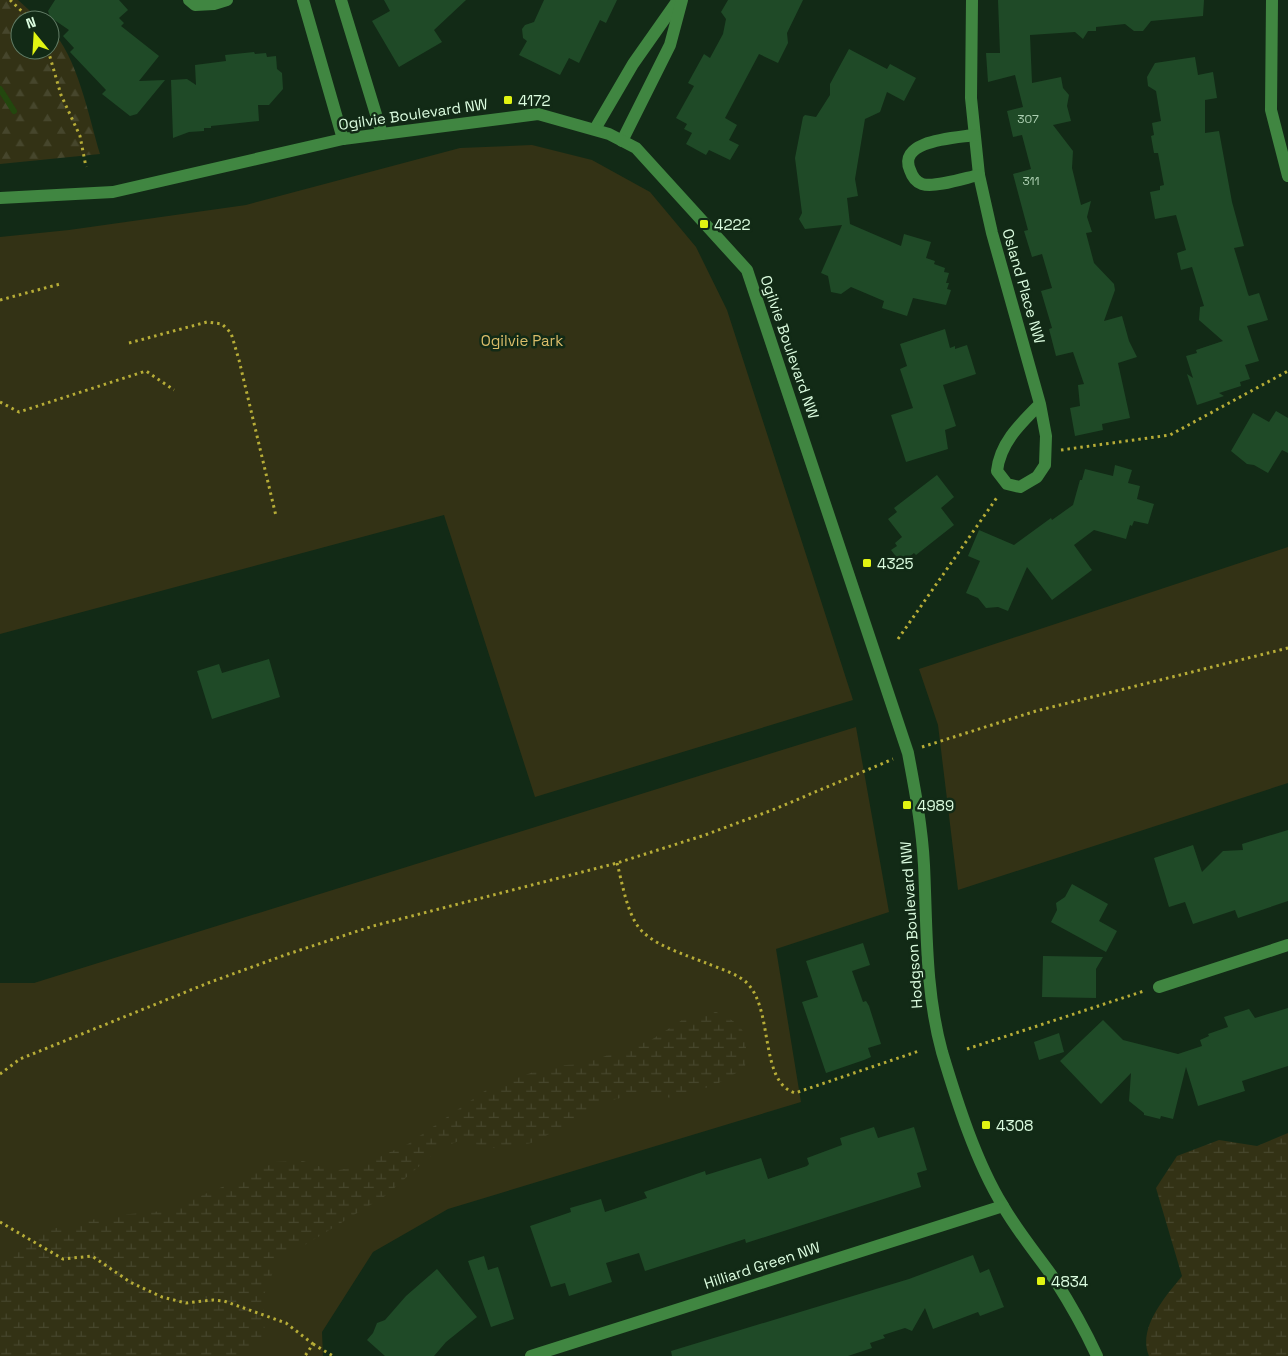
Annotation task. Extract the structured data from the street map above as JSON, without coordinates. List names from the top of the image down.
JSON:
{
  "streets": {
    "street": [
      "Ogilvie Boulevard NW",
      "Osland Place NW",
      "Hodgson Boulevard NW",
      "Hilliard Green NW"
    ]
  },
  "crossings": [
    ["Ogilvie Boulevard NW", "Hodgson Boulevard NW"],
    ["Hodgson Boulevard NW", "Hilliard Green NW"]
  ],
  "parks": ["Ogilvie Park"],
  "places": {
    "transit": [
      "4172",
      "4222",
      "4325",
      "4989",
      "4308",
      "4834"
    ]
  },
  "house_numbers": ["307", "311"],
  "north": "top"
}
